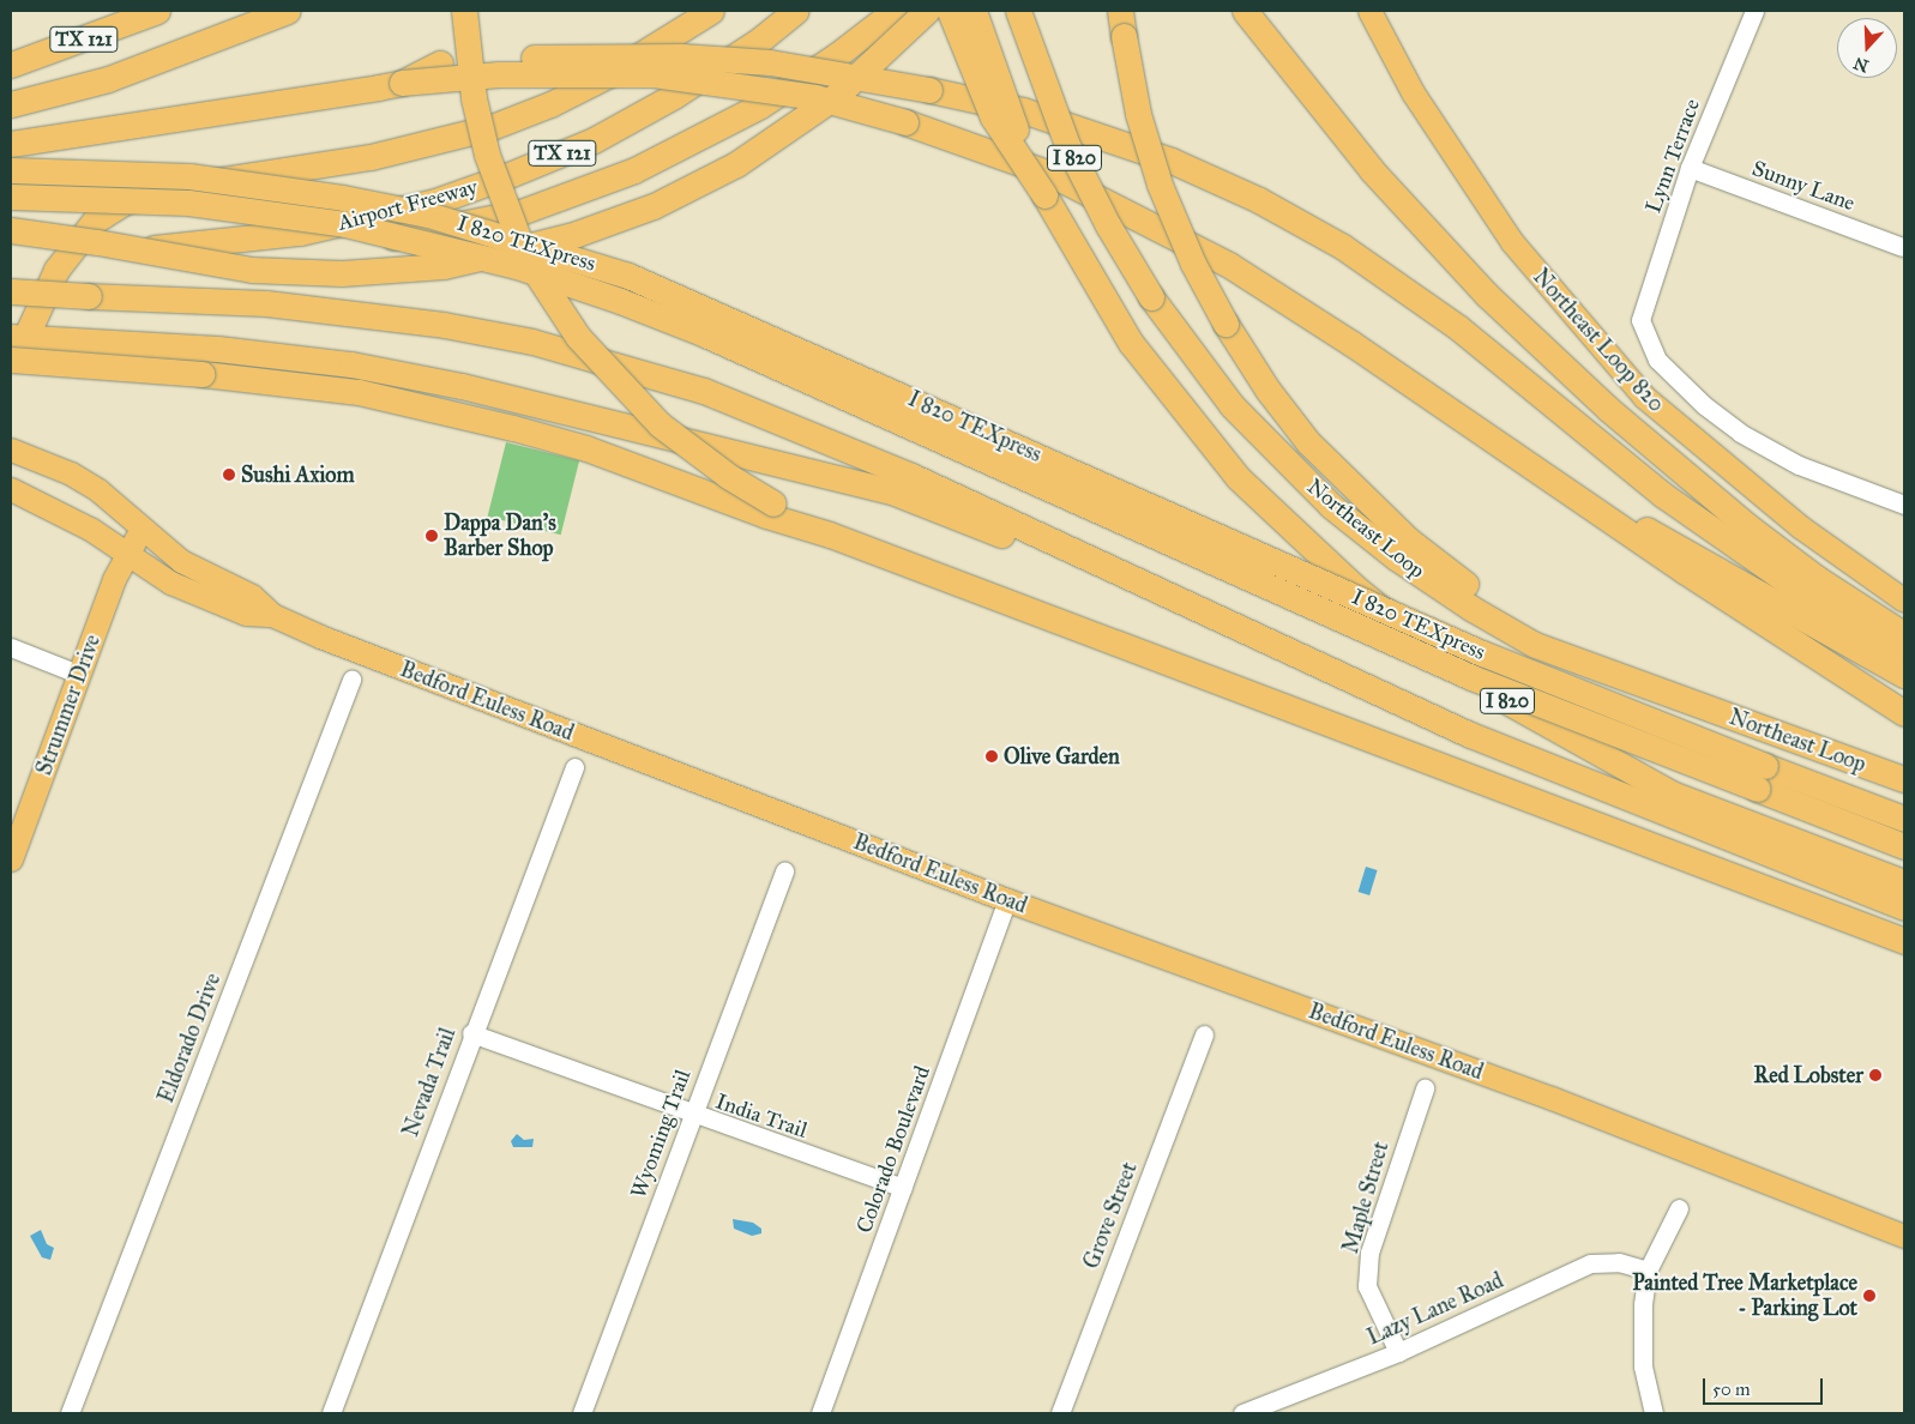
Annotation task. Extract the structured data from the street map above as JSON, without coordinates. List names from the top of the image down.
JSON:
{
  "streets": {
    "highway": [
      "TX 121",
      "I 820",
      "Airport Freeway",
      "I 820 TEXpress",
      "Northeast Loop"
    ],
    "main road": ["Northeast Loop 820", "Bedford Euless Road", "Strummer Drive"],
    "street": [
      "Lynn Terrace",
      "Sunny Lane",
      "Eldorado Drive",
      "Nevada Trail",
      "India Trail",
      "Wyoming Trail",
      "Colorado Boulevard",
      "Maple Street",
      "Grove Street",
      "Lazy Lane Road"
    ]
  },
  "crossings": [
    ["Lynn Terrace", "Sunny Lane"],
    ["Bedford Euless Road", "Strummer Drive"],
    ["Bedford Euless Road", "Colorado Boulevard"],
    ["Nevada Trail", "India Trail"],
    ["India Trail", "Wyoming Trail"],
    ["India Trail", "Colorado Boulevard"],
    ["Maple Street", "Lazy Lane Road"]
  ],
  "places": [
    "Sushi Axiom",
    "Dappa Dan’s Barber Shop",
    "Olive Garden",
    "Red Lobster",
    "Painted Tree Marketplace - Parking Lot"
  ],
  "scale_bar": "50 m",
  "north": "bottom"
}
